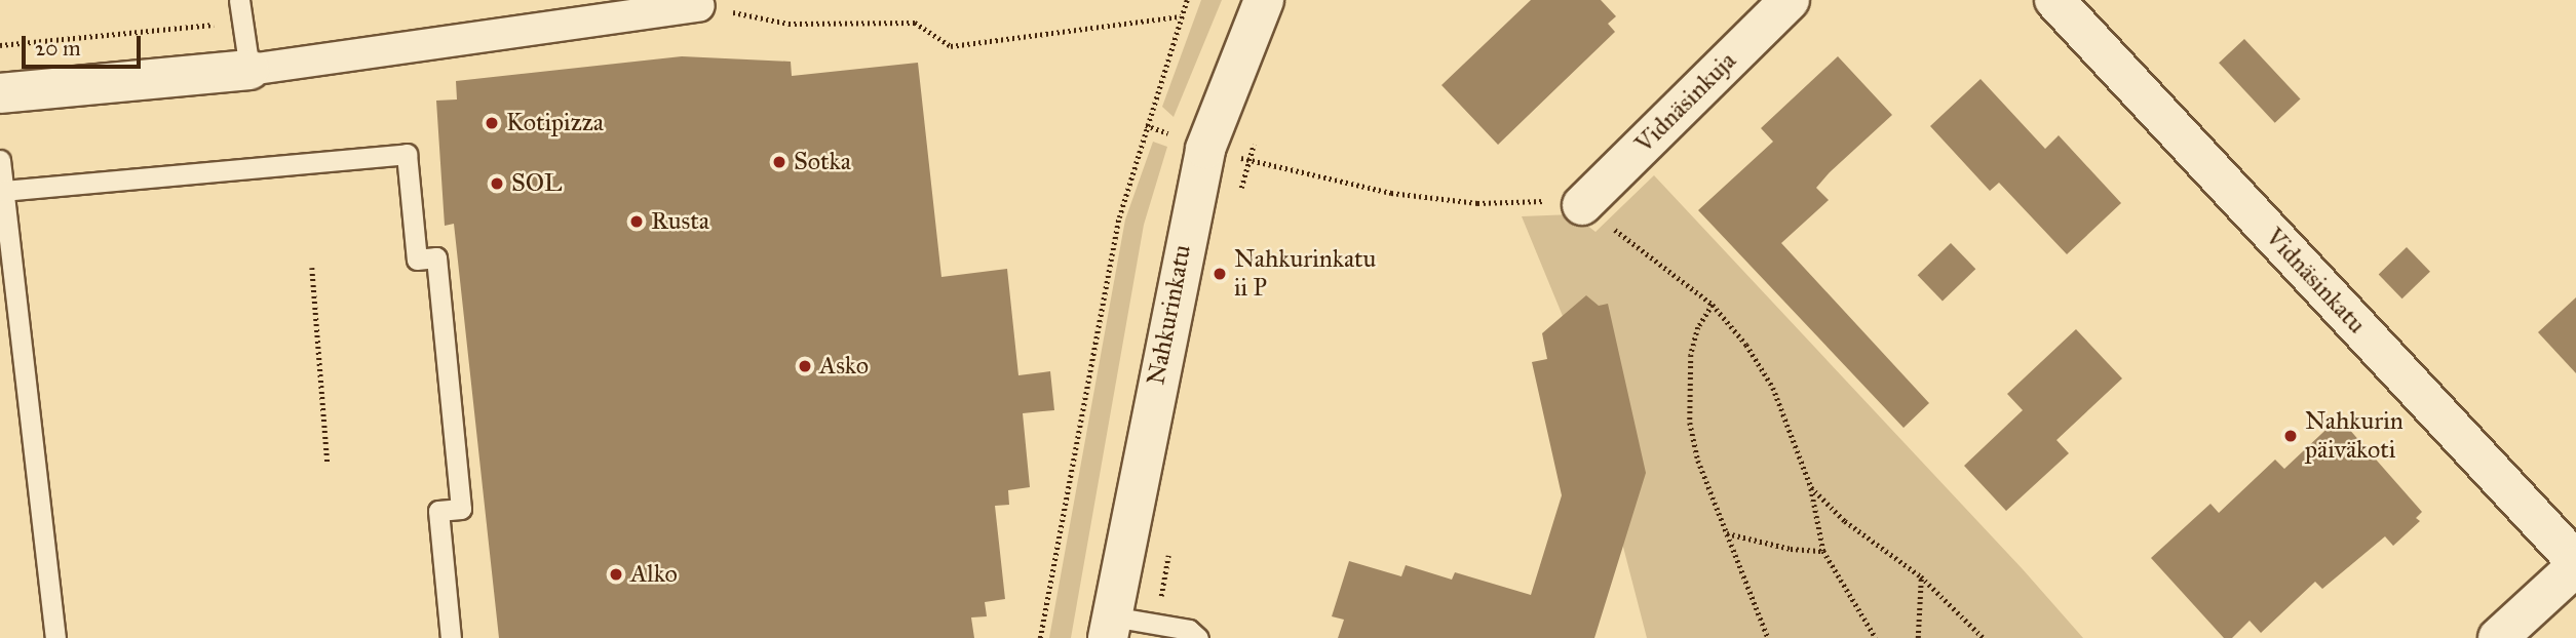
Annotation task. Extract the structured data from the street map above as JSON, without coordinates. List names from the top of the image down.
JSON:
{
  "streets": {
    "street": ["Vidnäsinkuja", "Vidnäsinkatu", "Nahkurinkatu"]
  },
  "places": [
    "Kotipizza",
    "Sotka",
    "SOL",
    "Rusta",
    "Nahkurinkatu ii P",
    "Asko",
    "Nahkurin päiväkoti",
    "Alko"
  ],
  "scale_bar": "20 m"
}
